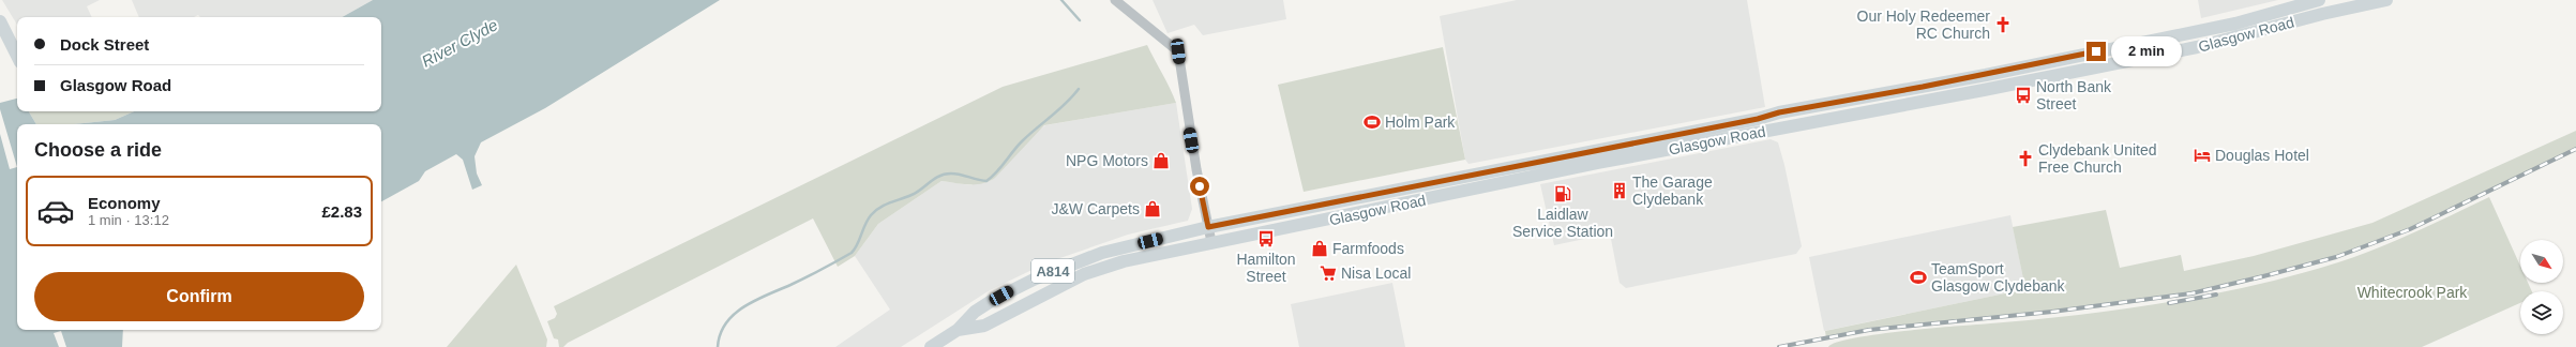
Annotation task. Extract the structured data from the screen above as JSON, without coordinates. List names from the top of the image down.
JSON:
{
  "streets": {
    "main road": ["Glasgow Road", "A814"]
  },
  "crossings": [
    ["Glasgow Road", "A814"]
  ],
  "water": ["River Clyde"],
  "parks": ["Whitecrook Park"],
  "places": {
    "church": ["Our Holy Redeemer RC Church", "Clydebank United Free Church"],
    "bus stop": ["North Bank Street", "Hamilton Street"],
    "sports": ["Holm Park", "TeamSport Glasgow Clydebank"],
    "hotel": ["Douglas Hotel"],
    "shop": ["NPG Motors", "J&W Carpets", "Farmfoods"],
    "building": ["The Garage Clydebank"],
    "fuel station": ["Laidlaw Service Station"],
    "supermarket": ["Nisa Local"]
  },
  "north": "bottom right",
  "page": {
    "banner": ["Dock Street", "Glasgow Road"],
    "bubble": "2 min",
    "heading": "Choose a ride",
    "list": [
      {
        "name": "Economy",
        "note": "1 min · 13:12",
        "value": "£2.83"
      }
    ],
    "buttons": "Confirm"
  }
}
